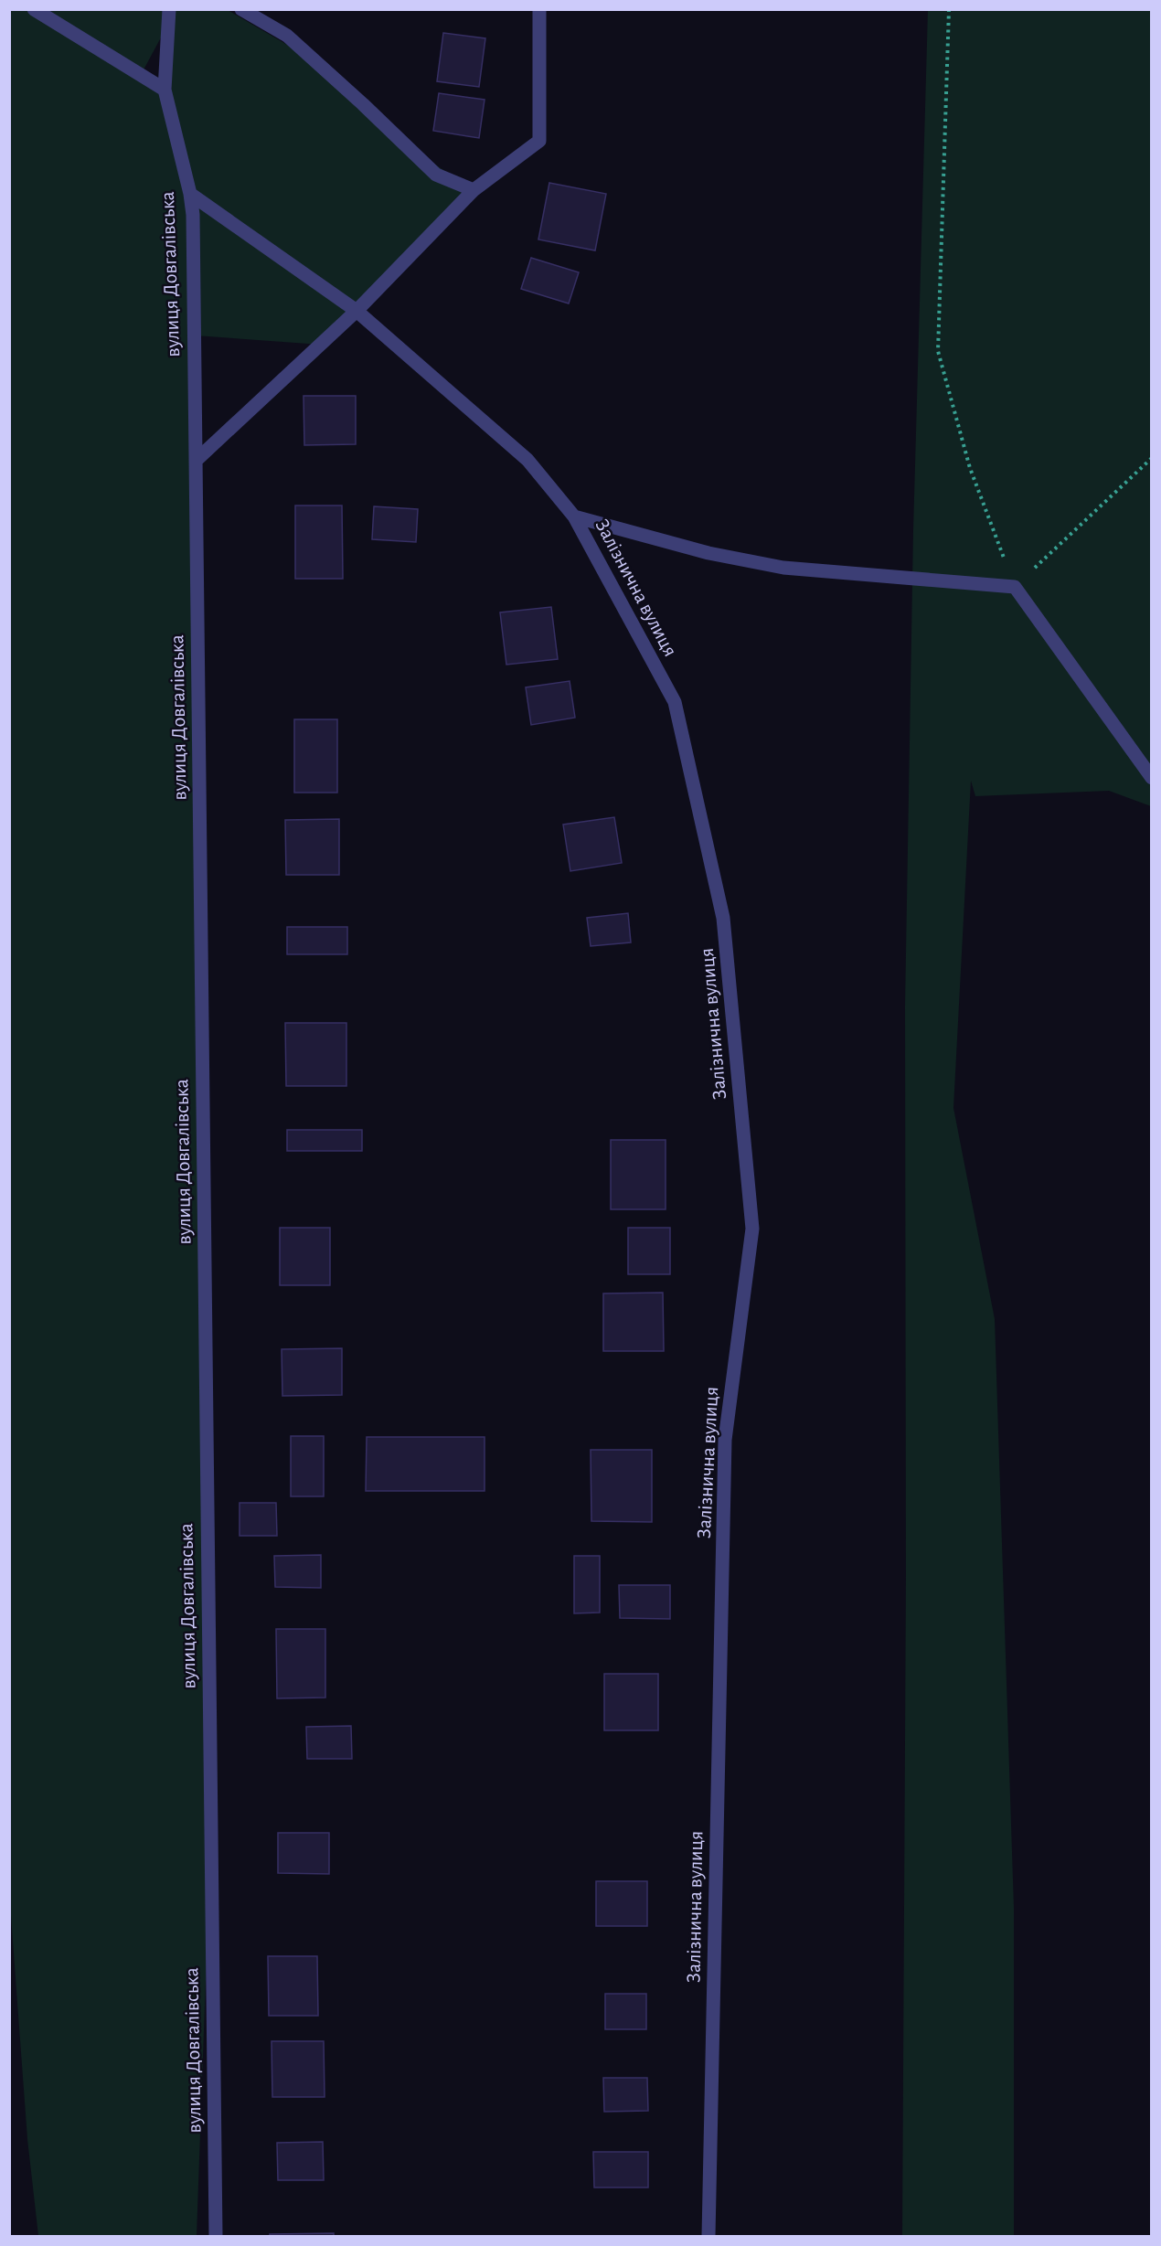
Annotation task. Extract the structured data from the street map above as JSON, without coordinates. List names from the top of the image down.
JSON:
{
  "streets": {
    "street": ["вулиця Довгалівська", "Залізнична вулиця"]
  },
  "crossings": [
    ["вулиця Довгалівська", "Залізнична вулиця"]
  ]
}
